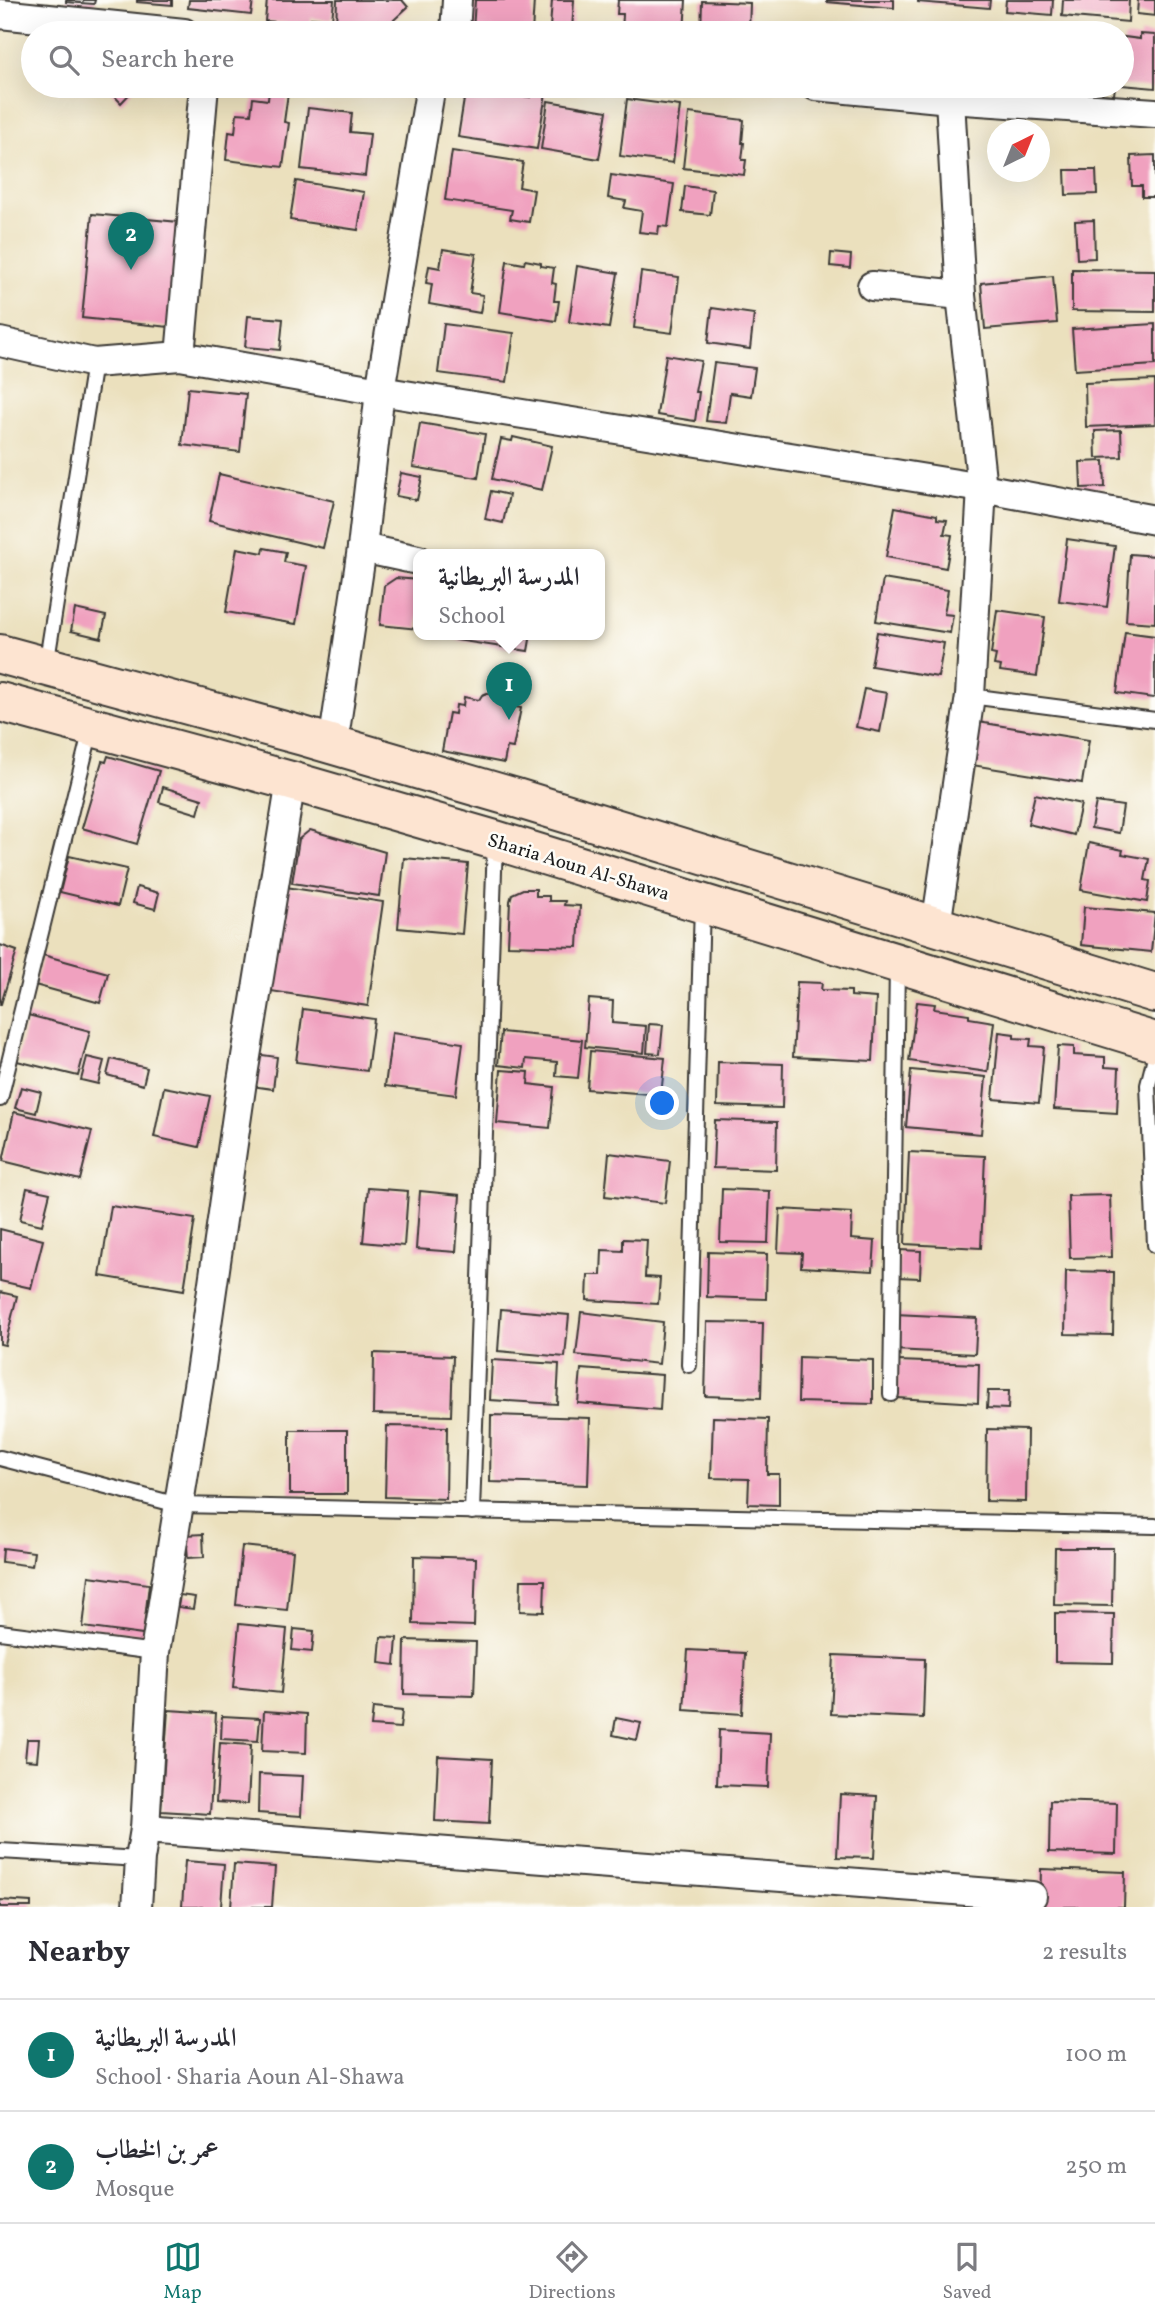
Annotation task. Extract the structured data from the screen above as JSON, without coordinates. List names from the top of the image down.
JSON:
{
  "streets": {
    "main road": ["Sharia Aoun Al-Shawa"]
  },
  "north": "top right",
  "page": {
    "search": "Search here",
    "pins": ["2", "1"],
    "popup": ["المدرسة البريطانية", "School"],
    "heading": ["Nearby", "2 results"],
    "list": [
      {
        "mark": "1",
        "name": "المدرسة البريطانية",
        "note": "School · Sharia Aoun Al-Shawa",
        "value": "100 m"
      },
      {
        "mark": "2",
        "name": "عمر بن الخطاب",
        "note": "Mosque",
        "value": "250 m"
      }
    ],
    "nav": ["Map", "Directions", "Saved"]
  }
}
